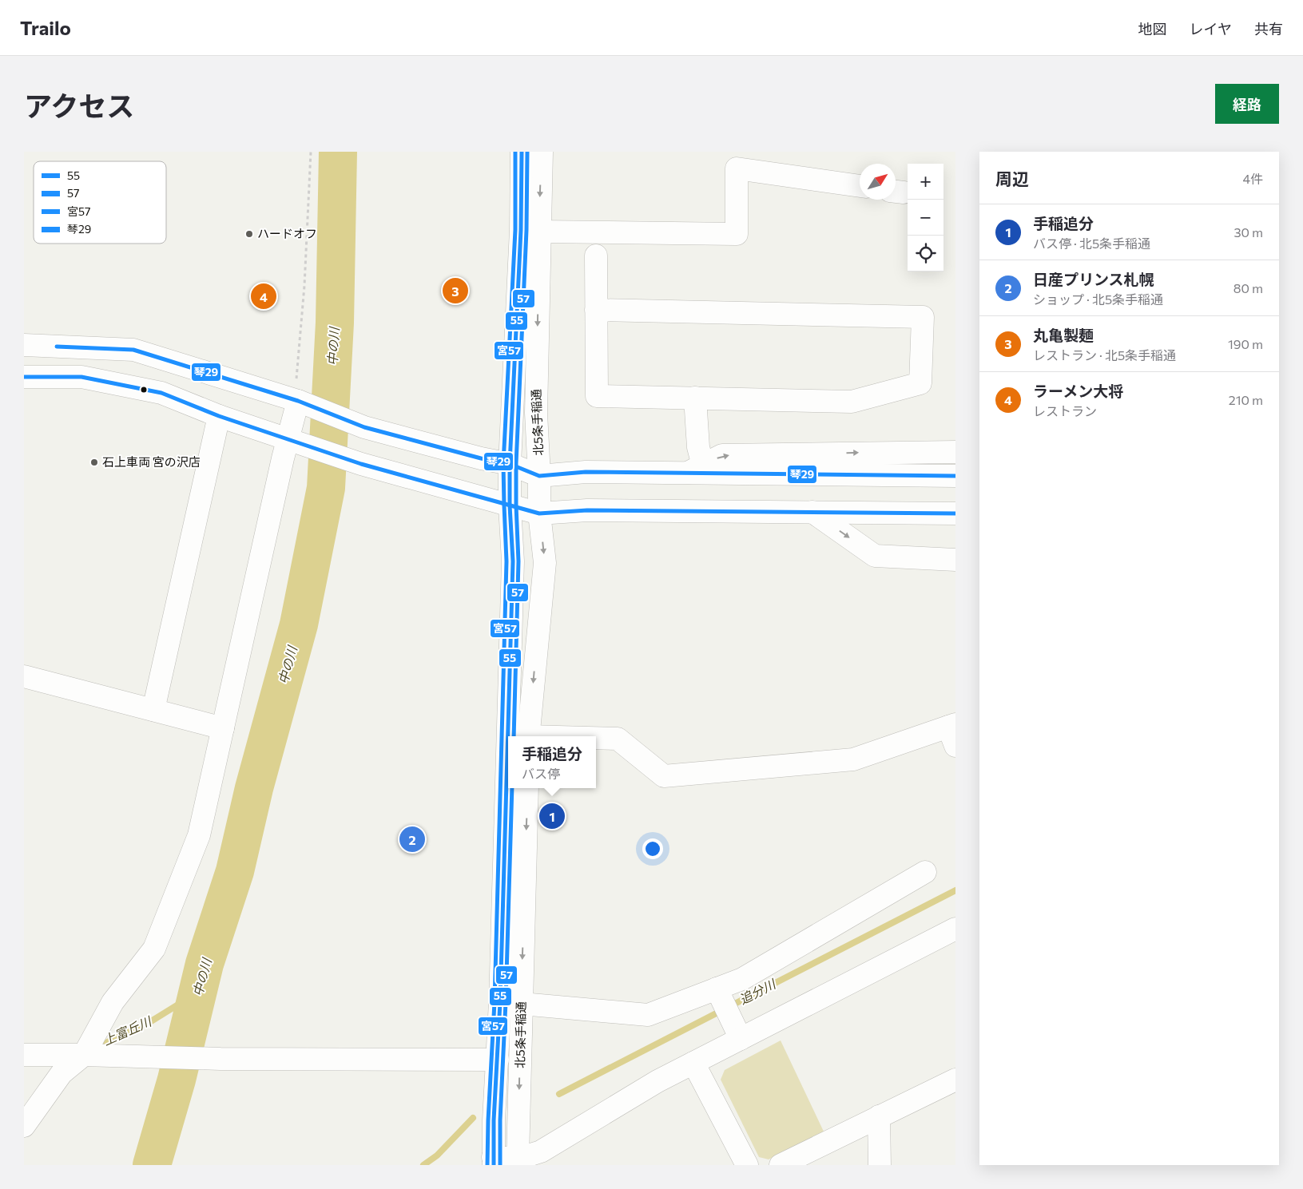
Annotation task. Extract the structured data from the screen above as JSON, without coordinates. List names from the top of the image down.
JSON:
{
  "streets": {
    "main road": ["北5条手稲通"]
  },
  "water": ["中の川", "追分川", "上富丘川"],
  "places": ["ハードオフ", "石上車両 宮の沢店"],
  "lines": [
    "transit line 55",
    "transit line 57",
    "transit line 宮57",
    "transit line 琴29"
  ],
  "legend": [
    "55",
    "57",
    "宮57",
    "琴29"
  ],
  "north": "top right",
  "page": {
    "header": "Trailo",
    "nav": ["地図", "レイヤ", "共有"],
    "title": "アクセス",
    "buttons": "経路",
    "heading": ["周辺", "4件"],
    "map_buttons": ["+", "−"],
    "list": [
      {
        "mark": "1",
        "name": "手稲追分",
        "note": "バス停 · 北5条手稲通",
        "value": "30 m"
      },
      {
        "mark": "2",
        "name": "日産プリンス札幌",
        "note": "ショップ · 北5条手稲通",
        "value": "80 m"
      },
      {
        "mark": "3",
        "name": "丸亀製麺",
        "note": "レストラン · 北5条手稲通",
        "value": "190 m"
      },
      {
        "mark": "4",
        "name": "ラーメン大将",
        "note": "レストラン",
        "value": "210 m"
      }
    ],
    "pins": [
      "3",
      "4",
      "1",
      "2"
    ],
    "popup": ["手稲追分", "バス停"]
  }
}
